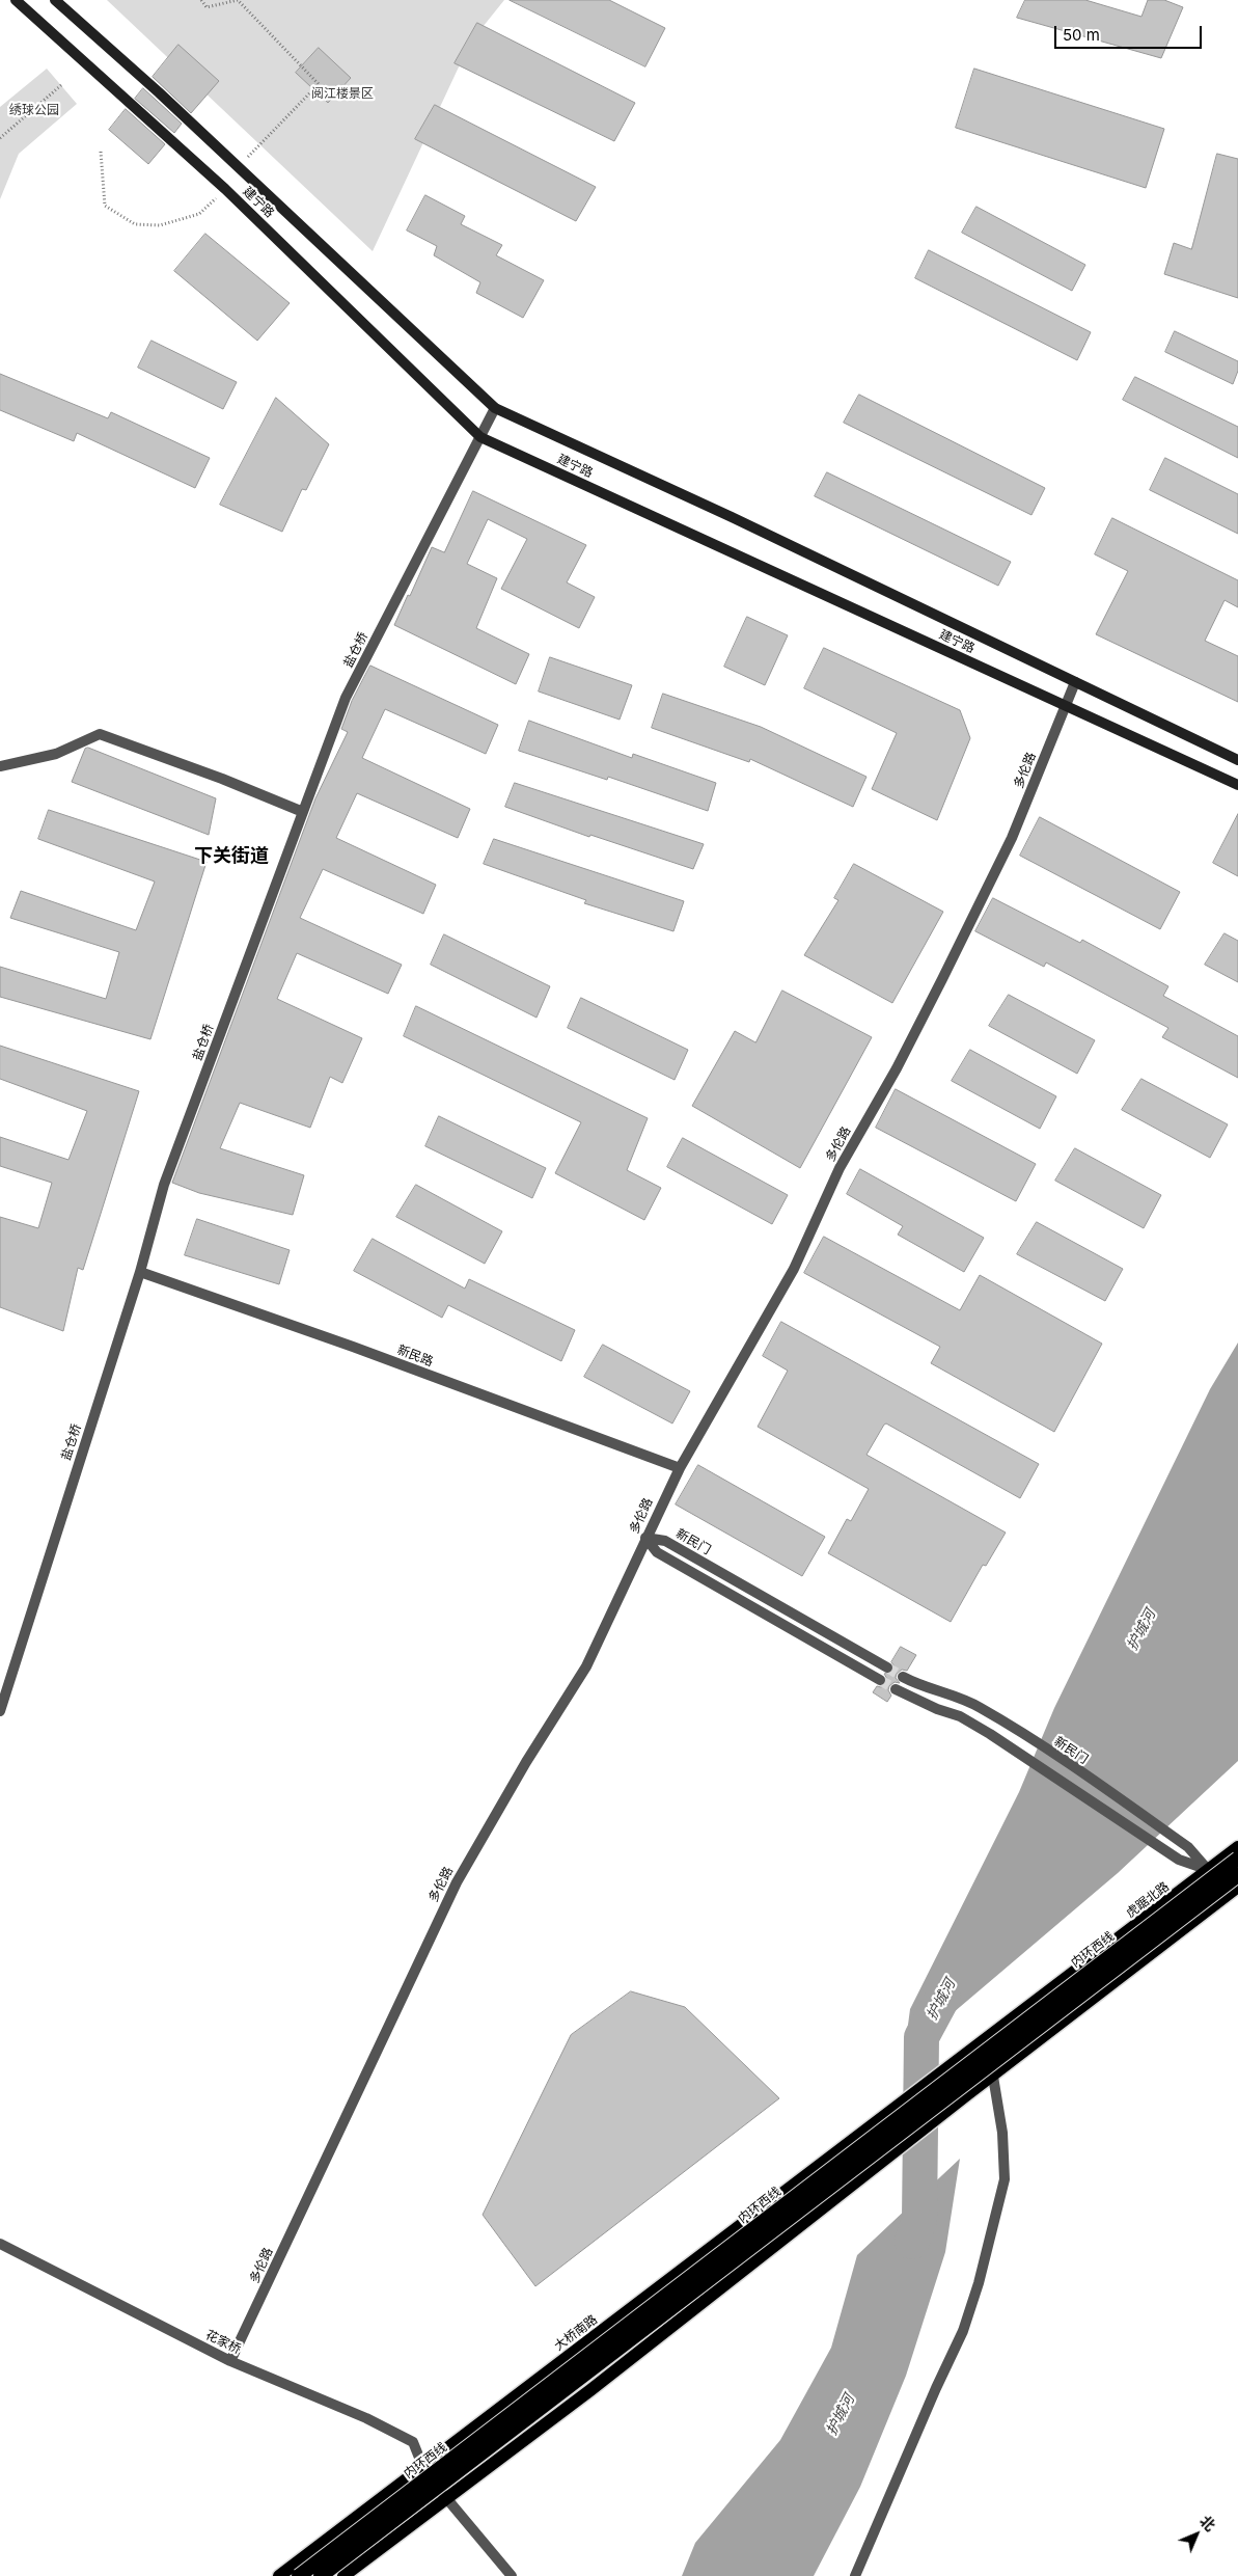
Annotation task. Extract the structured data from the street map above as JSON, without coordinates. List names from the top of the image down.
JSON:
{
  "streets": {
    "highway": ["内环西线"],
    "main road": ["建宁路", "虎踞北路", "大桥南路"],
    "street": [
      "盐仓桥",
      "多伦路",
      "新民路",
      "新民门",
      "花家桥"
    ]
  },
  "crossings": [
    ["建宁路", "盐仓桥"],
    ["建宁路", "多伦路"],
    ["盐仓桥", "新民路"],
    ["多伦路", "新民路"],
    ["多伦路", "新民门"],
    ["多伦路", "花家桥"],
    ["新民门", "虎踞北路"],
    ["虎踞北路", "大桥南路"],
    ["大桥南路", "花家桥"]
  ],
  "districts": ["下关街道"],
  "water": ["护城河"],
  "parks": ["阅江楼景区", "绣球公园"],
  "scale_bar": "50 m",
  "north": "top right"
}
